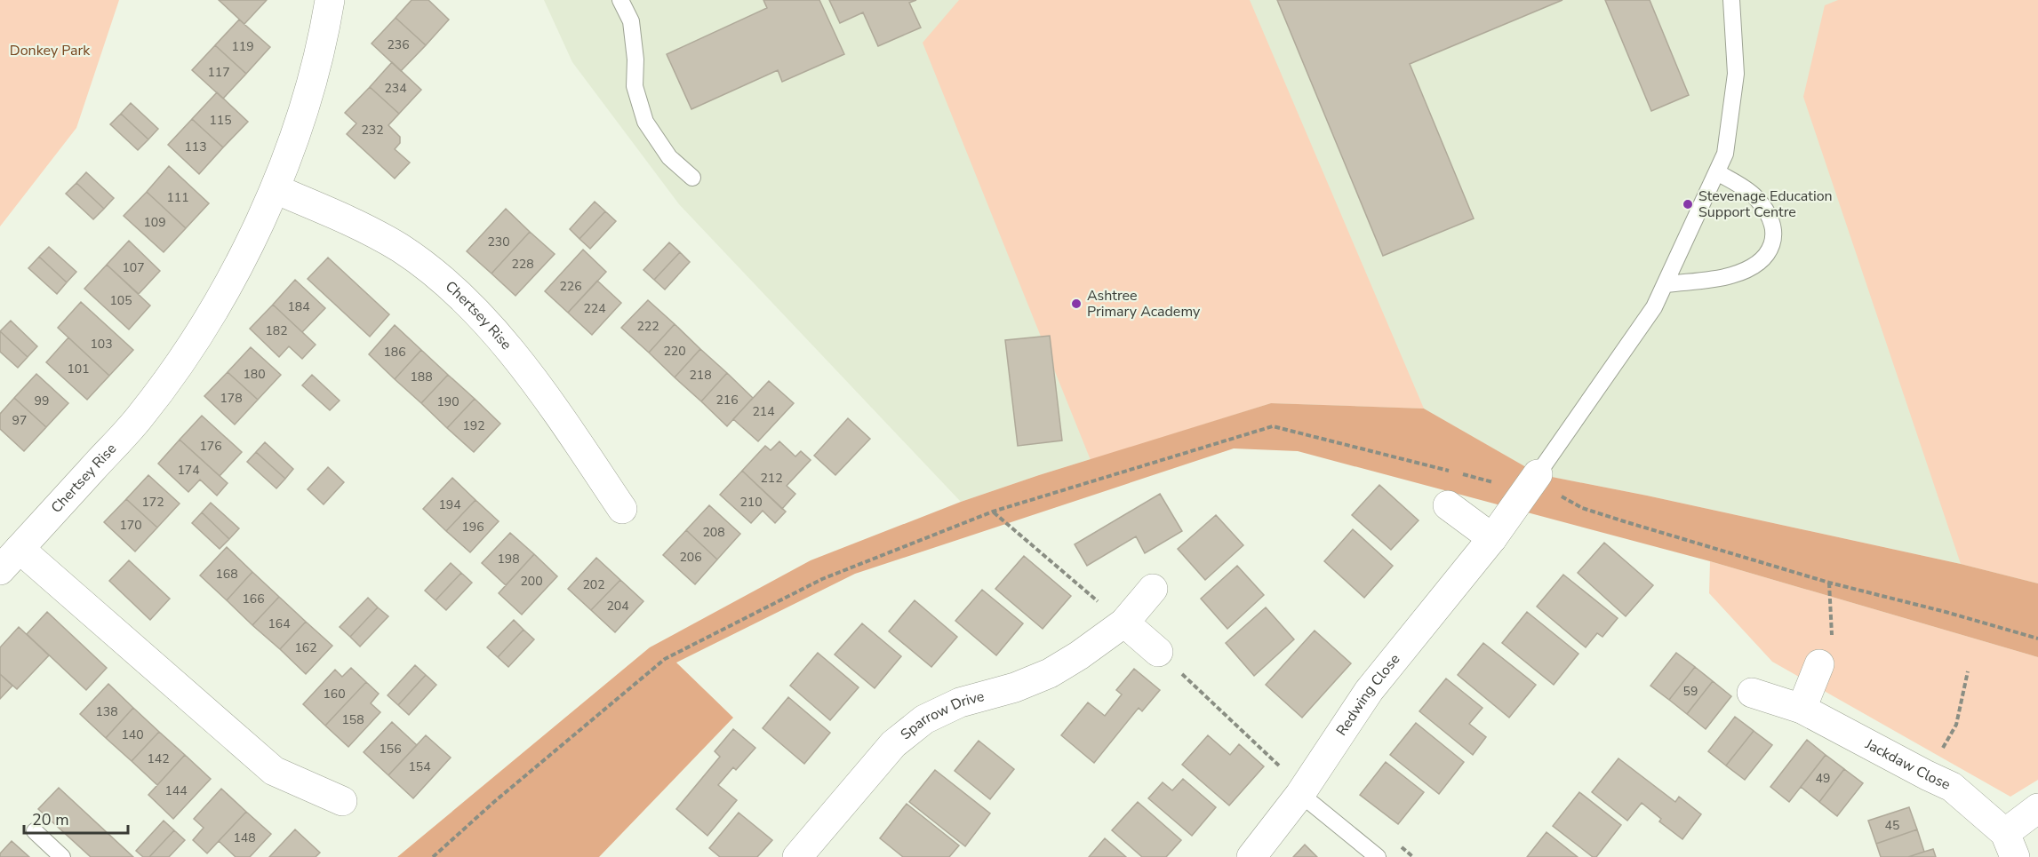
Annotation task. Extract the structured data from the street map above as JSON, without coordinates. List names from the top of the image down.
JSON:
{
  "streets": {
    "street": [
      "Chertsey Rise",
      "Redwing Close",
      "Sparrow Drive",
      "Jackdaw Close"
    ]
  },
  "parks": ["Donkey Park"],
  "places": ["Stevenage Education Support Centre", "Ashtree Primary Academy"],
  "house_numbers": [
    "236",
    "119",
    "117",
    "234",
    "115",
    "232",
    "113",
    "111",
    "109",
    "230",
    "228",
    "107",
    "226",
    "105",
    "184",
    "224",
    "222",
    "182",
    "103",
    "220",
    "186",
    "101",
    "180",
    "218",
    "188",
    "178",
    "216",
    "99",
    "190",
    "214",
    "97",
    "192",
    "176",
    "174",
    "212",
    "172",
    "210",
    "194",
    "170",
    "196",
    "208",
    "206",
    "198",
    "168",
    "200",
    "202",
    "166",
    "204",
    "164",
    "162",
    "59",
    "160",
    "138",
    "158",
    "140",
    "156",
    "142",
    "154",
    "49",
    "144",
    "45",
    "148"
  ],
  "scale_bar": "20 m"
}
